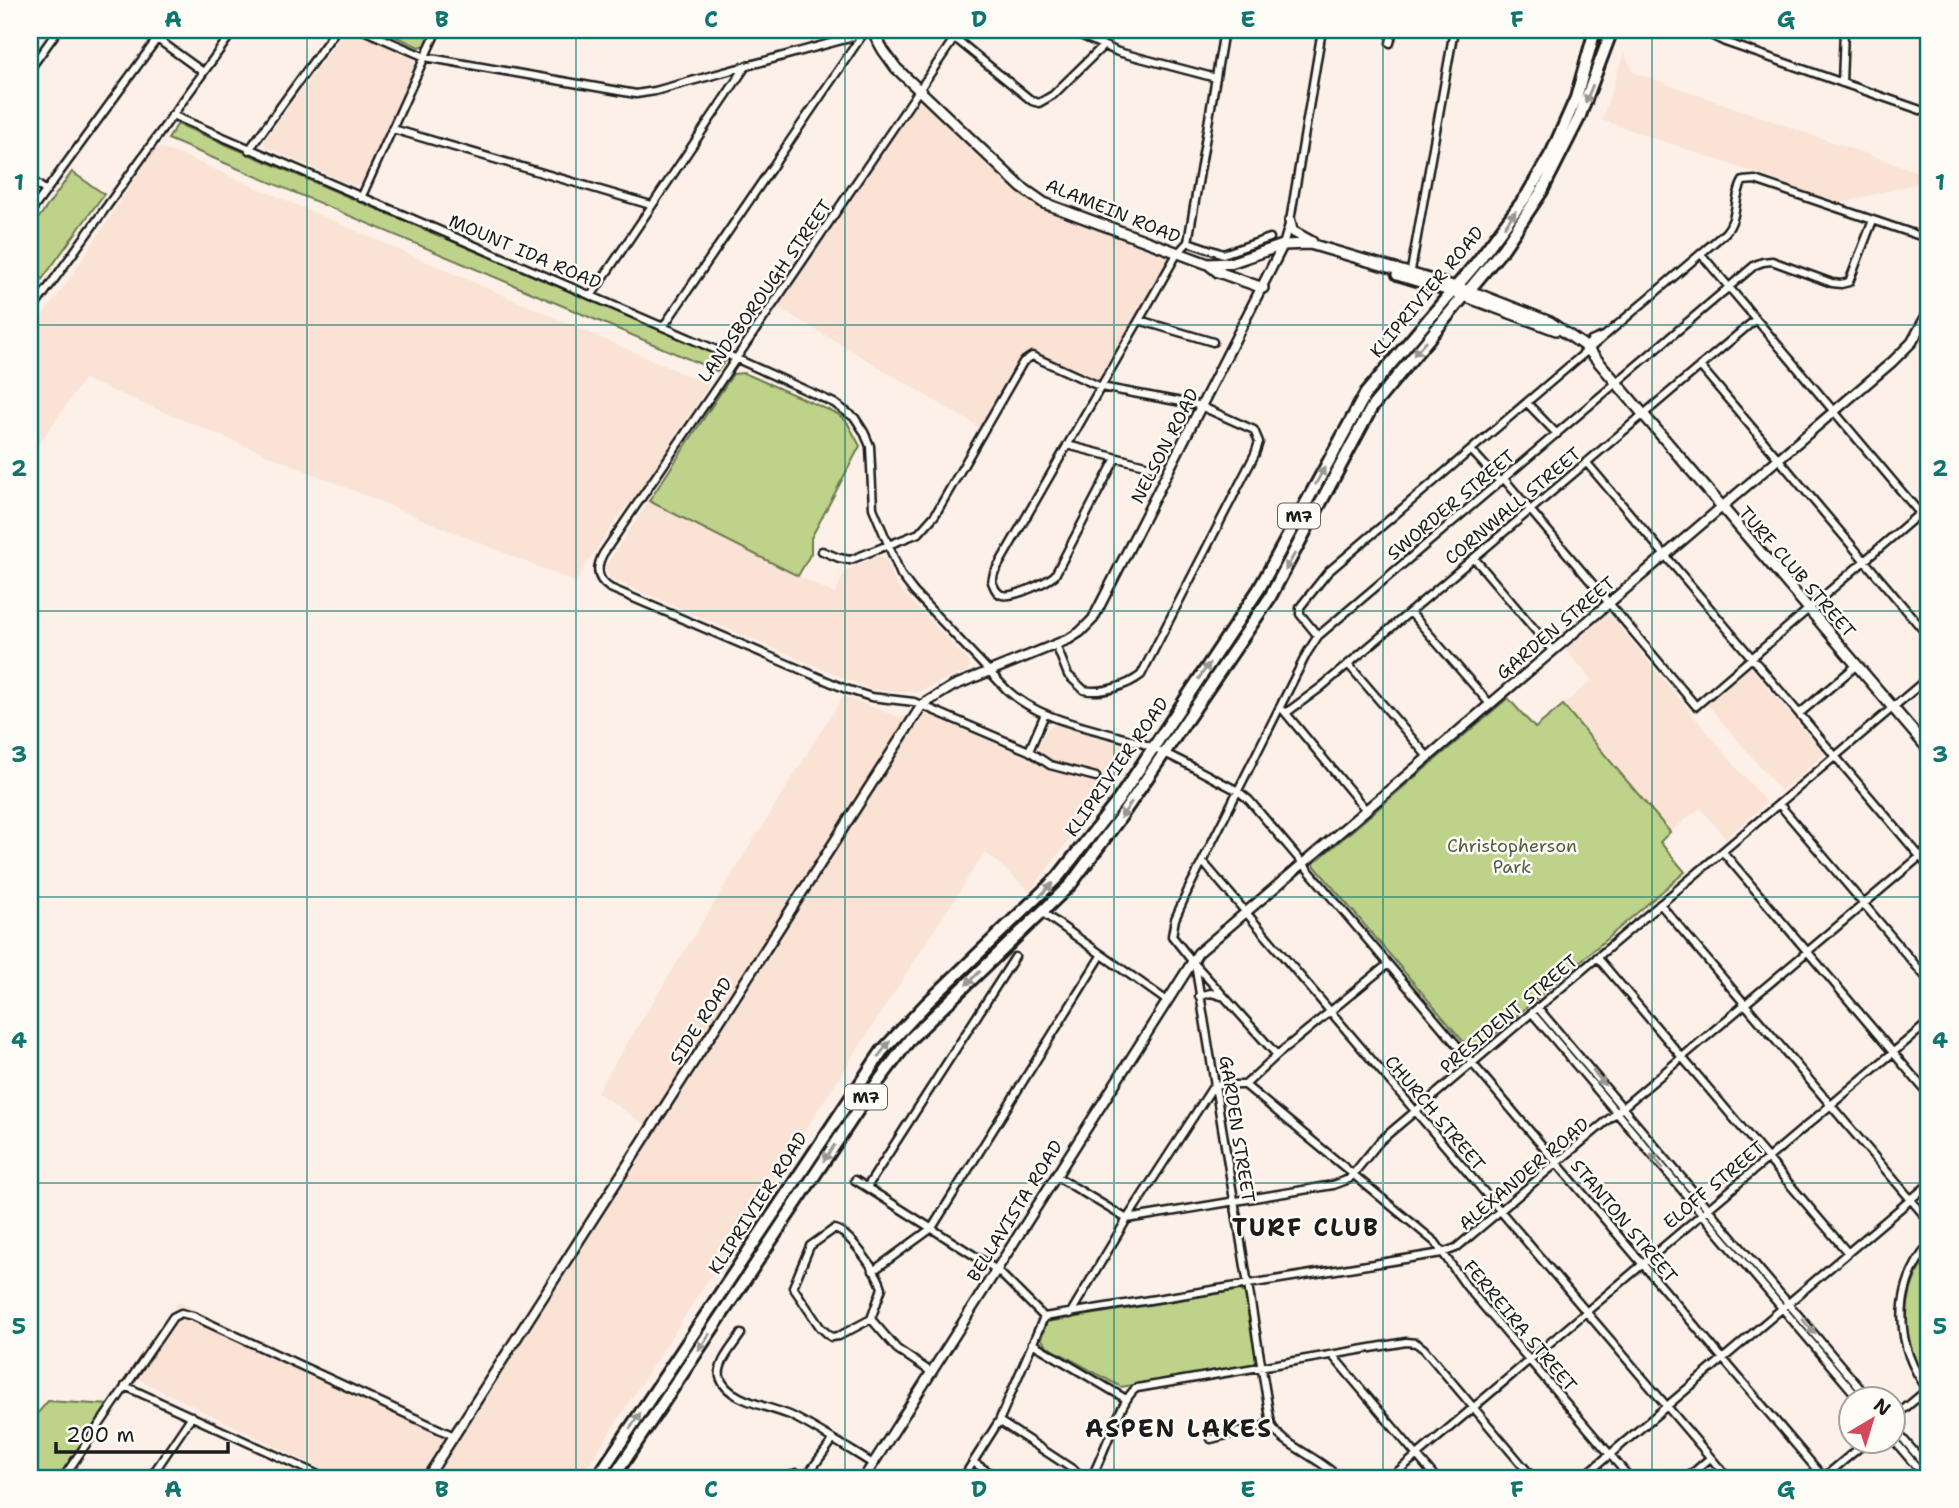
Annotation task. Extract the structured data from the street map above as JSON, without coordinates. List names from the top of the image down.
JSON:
{
  "streets": {
    "main road": [
      "ALAMEIN ROAD",
      "KLIPRIVIER ROAD",
      "M7",
      "TURF CLUB STREET"
    ],
    "street": [
      "MOUNT IDA ROAD",
      "LANDSBOROUGH STREET",
      "NELSON ROAD",
      "SWORDER STREET",
      "CORNWALL STREET",
      "GARDEN STREET",
      "PRESIDENT STREET",
      "SIDE ROAD",
      "CHURCH STREET",
      "ALEXANDER ROAD",
      "ELOFF STREET",
      "BELLAVISTA ROAD",
      "STANTON STREET",
      "FERREIRA STREET"
    ]
  },
  "crossings": [
    ["ALAMEIN ROAD", "LANDSBOROUGH STREET"],
    ["ALAMEIN ROAD", "NELSON ROAD"],
    ["MOUNT IDA ROAD", "LANDSBOROUGH STREET"],
    ["MOUNT IDA ROAD", "STANTON STREET"],
    ["LANDSBOROUGH STREET", "SIDE ROAD"],
    ["KLIPRIVIER ROAD", "TURF CLUB STREET"],
    ["KLIPRIVIER ROAD", "STANTON STREET"],
    ["NELSON ROAD", "SIDE ROAD"],
    ["SWORDER STREET", "CORNWALL STREET"],
    ["SWORDER STREET", "TURF CLUB STREET"],
    ["SWORDER STREET", "GARDEN STREET"],
    ["SWORDER STREET", "CHURCH STREET"],
    ["SWORDER STREET", "BELLAVISTA ROAD"],
    ["SWORDER STREET", "STANTON STREET"],
    ["CORNWALL STREET", "TURF CLUB STREET"],
    ["TURF CLUB STREET", "GARDEN STREET"],
    ["TURF CLUB STREET", "PRESIDENT STREET"],
    ["GARDEN STREET", "PRESIDENT STREET"],
    ["GARDEN STREET", "CHURCH STREET"],
    ["GARDEN STREET", "ALEXANDER ROAD"],
    ["GARDEN STREET", "BELLAVISTA ROAD"],
    ["GARDEN STREET", "STANTON STREET"],
    ["PRESIDENT STREET", "CHURCH STREET"],
    ["PRESIDENT STREET", "STANTON STREET"],
    ["PRESIDENT STREET", "FERREIRA STREET"],
    ["SIDE ROAD", "STANTON STREET"],
    ["CHURCH STREET", "ALEXANDER ROAD"],
    ["CHURCH STREET", "ELOFF STREET"],
    ["ALEXANDER ROAD", "STANTON STREET"],
    ["ALEXANDER ROAD", "FERREIRA STREET"],
    ["ELOFF STREET", "STANTON STREET"],
    ["ELOFF STREET", "FERREIRA STREET"]
  ],
  "districts": ["TURF CLUB", "ASPEN LAKES"],
  "parks": ["Christopherson Park"],
  "scale_bar": "200 m",
  "north": "top right",
  "grid": {
    "columns": [
      "A",
      "B",
      "C",
      "D",
      "E",
      "F",
      "G"
    ],
    "rows": [
      "1",
      "2",
      "3",
      "4",
      "5"
    ]
  }
}
